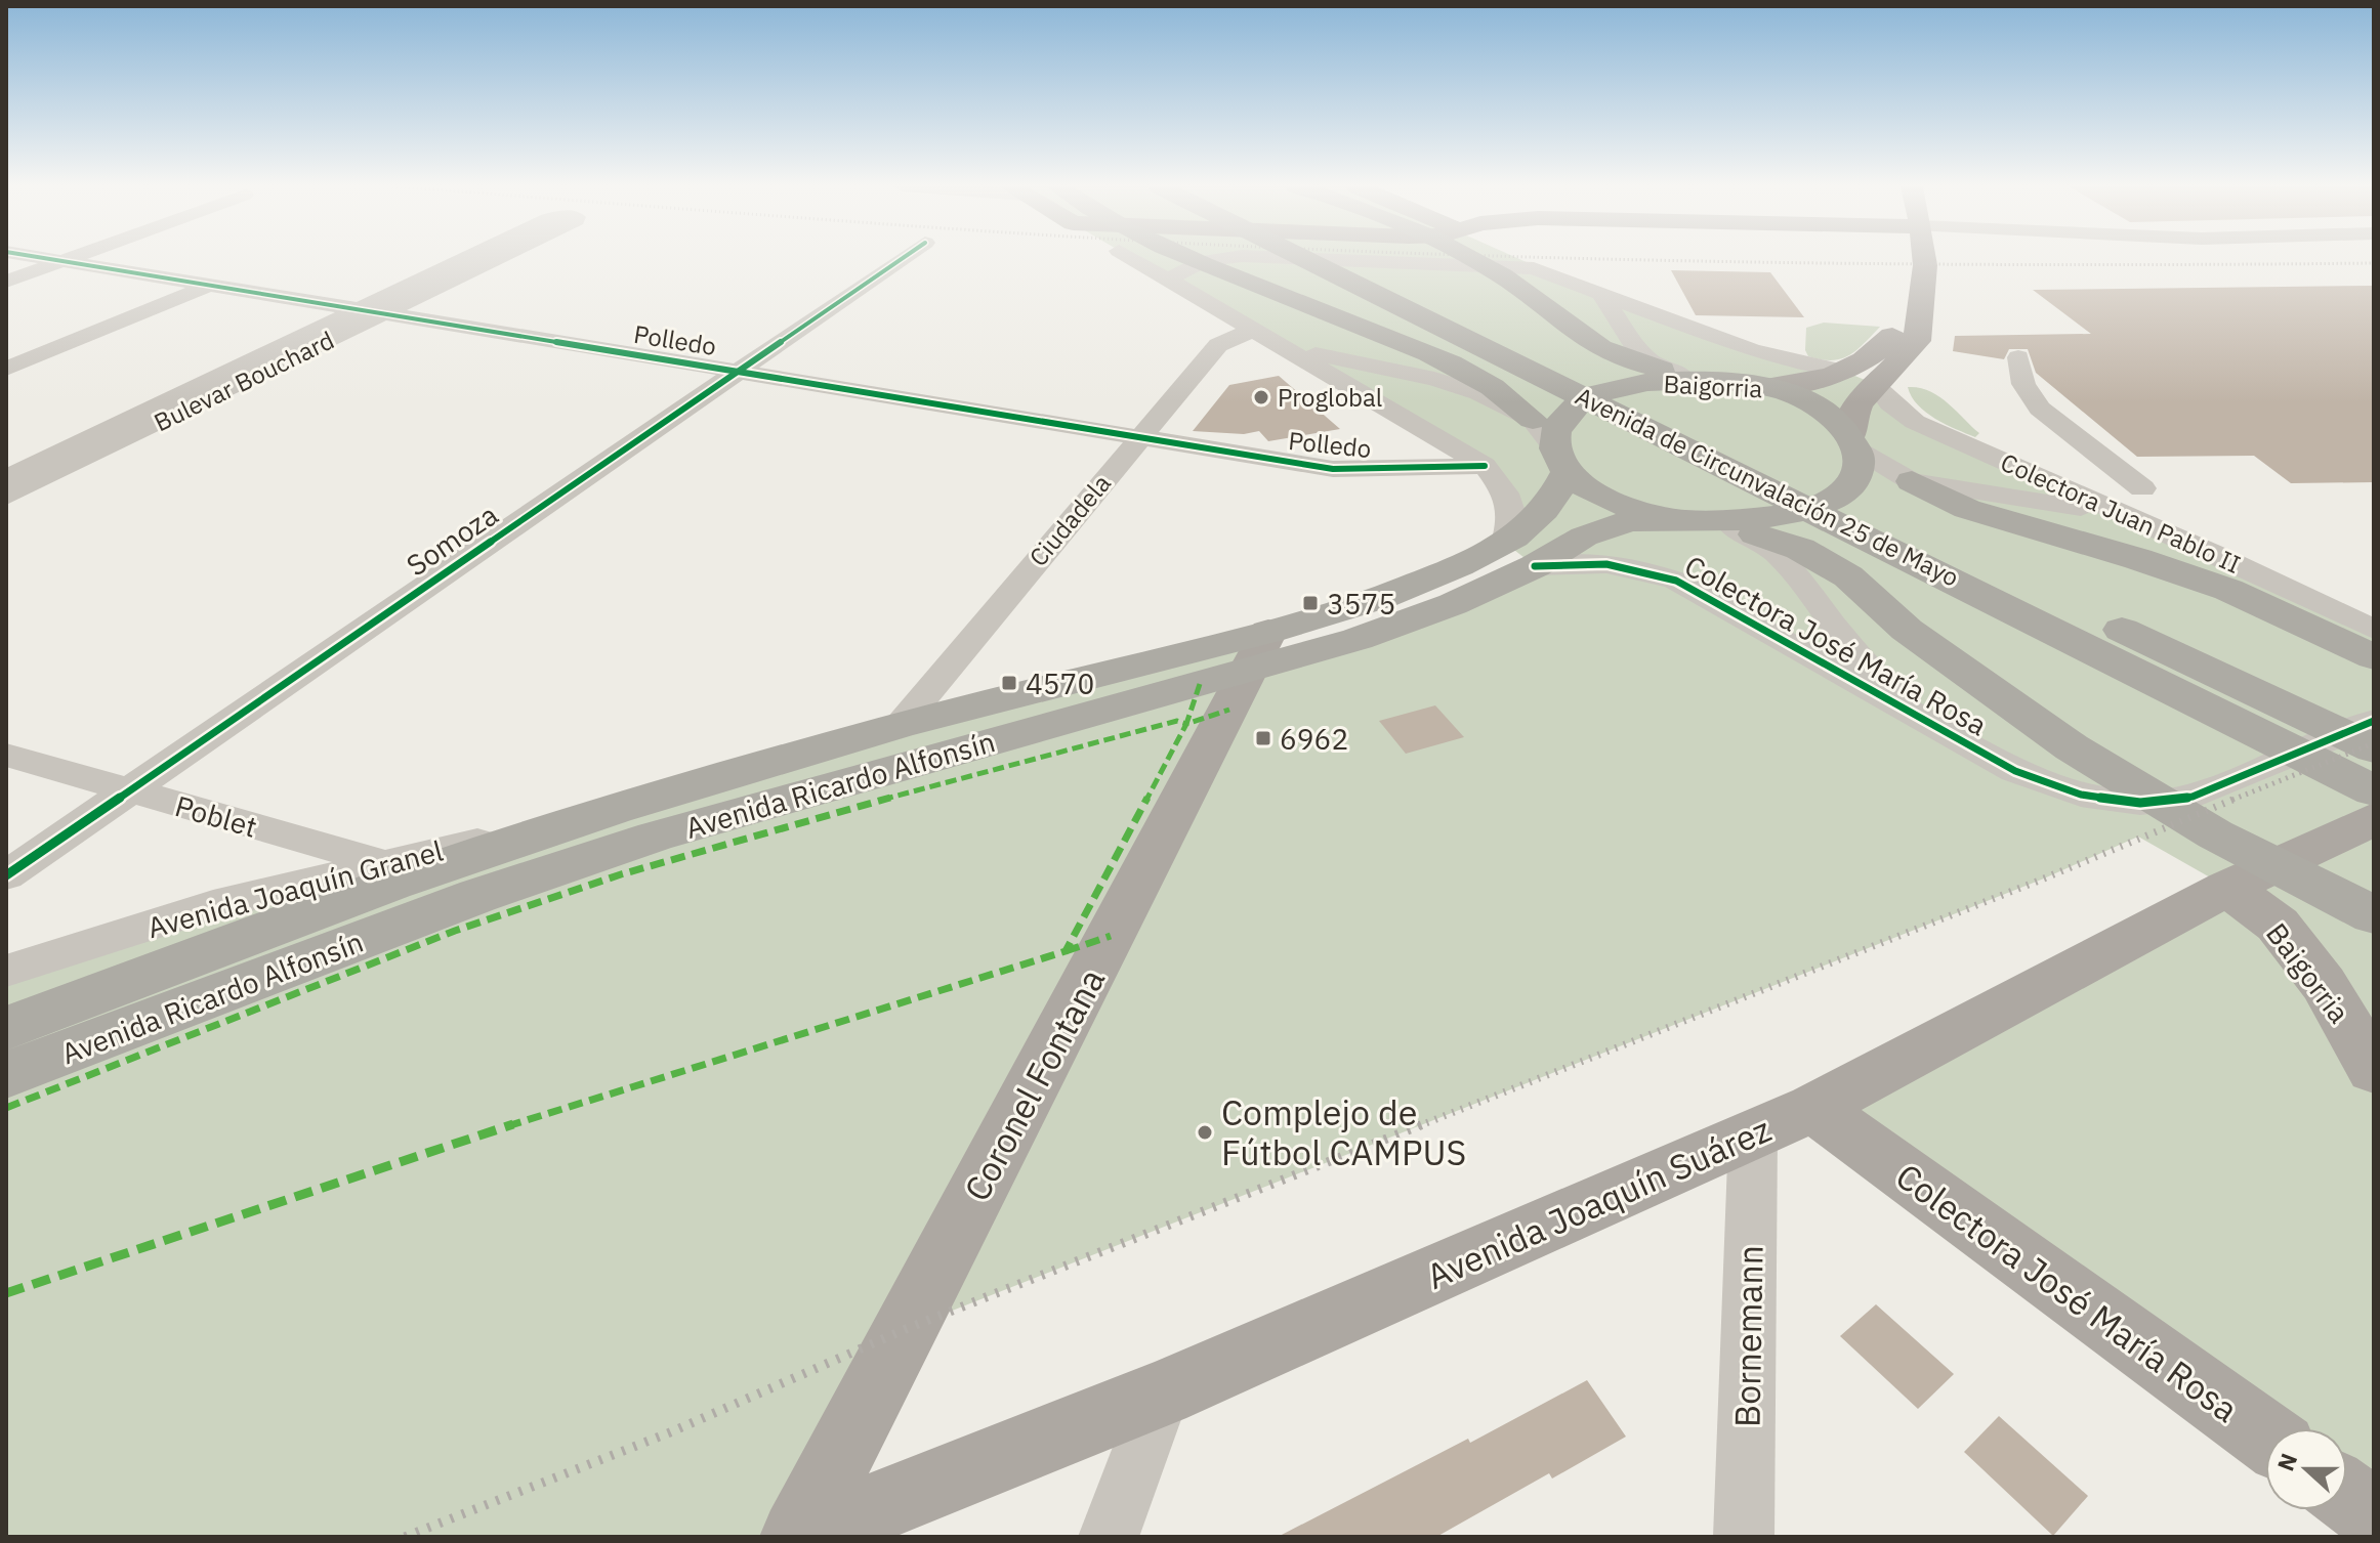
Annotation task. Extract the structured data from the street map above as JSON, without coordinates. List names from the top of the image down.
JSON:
{
  "streets": {
    "highway": ["Baigorria", "Avenida de Circunvalación 25 de Mayo", "Avenida Ricardo Alfonsín"],
    "main road": ["Colectora José María Rosa", "Coronel Fontana", "Avenida Joaquín Suárez"],
    "street": [
      "Polledo",
      "Bulevar Bouchard",
      "Colectora Juan Pablo II",
      "Ciudadela",
      "Somoza",
      "Poblet",
      "Avenida Joaquín Granel",
      "Bornemann"
    ]
  },
  "crossings": [
    ["Polledo", "Bulevar Bouchard"],
    ["Polledo", "Ciudadela"],
    ["Polledo", "Somoza"],
    ["Baigorria", "Avenida Ricardo Alfonsín"],
    ["Baigorria", "Avenida Joaquín Suárez"],
    ["Ciudadela", "Avenida Ricardo Alfonsín"],
    ["Somoza", "Poblet"],
    ["Colectora José María Rosa", "Avenida Ricardo Alfonsín"],
    ["Colectora José María Rosa", "Avenida Joaquín Suárez"],
    ["Avenida Ricardo Alfonsín", "Avenida Joaquín Granel"],
    ["Avenida Ricardo Alfonsín", "Coronel Fontana"],
    ["Poblet", "Avenida Joaquín Granel"],
    ["Coronel Fontana", "Avenida Joaquín Suárez"],
    ["Avenida Joaquín Suárez", "Bornemann"]
  ],
  "places": {
    "other": ["Proglobal", "Complejo de Fútbol CAMPUS"],
    "transit": ["3575", "4570", "6962"]
  },
  "north": "left"
}
